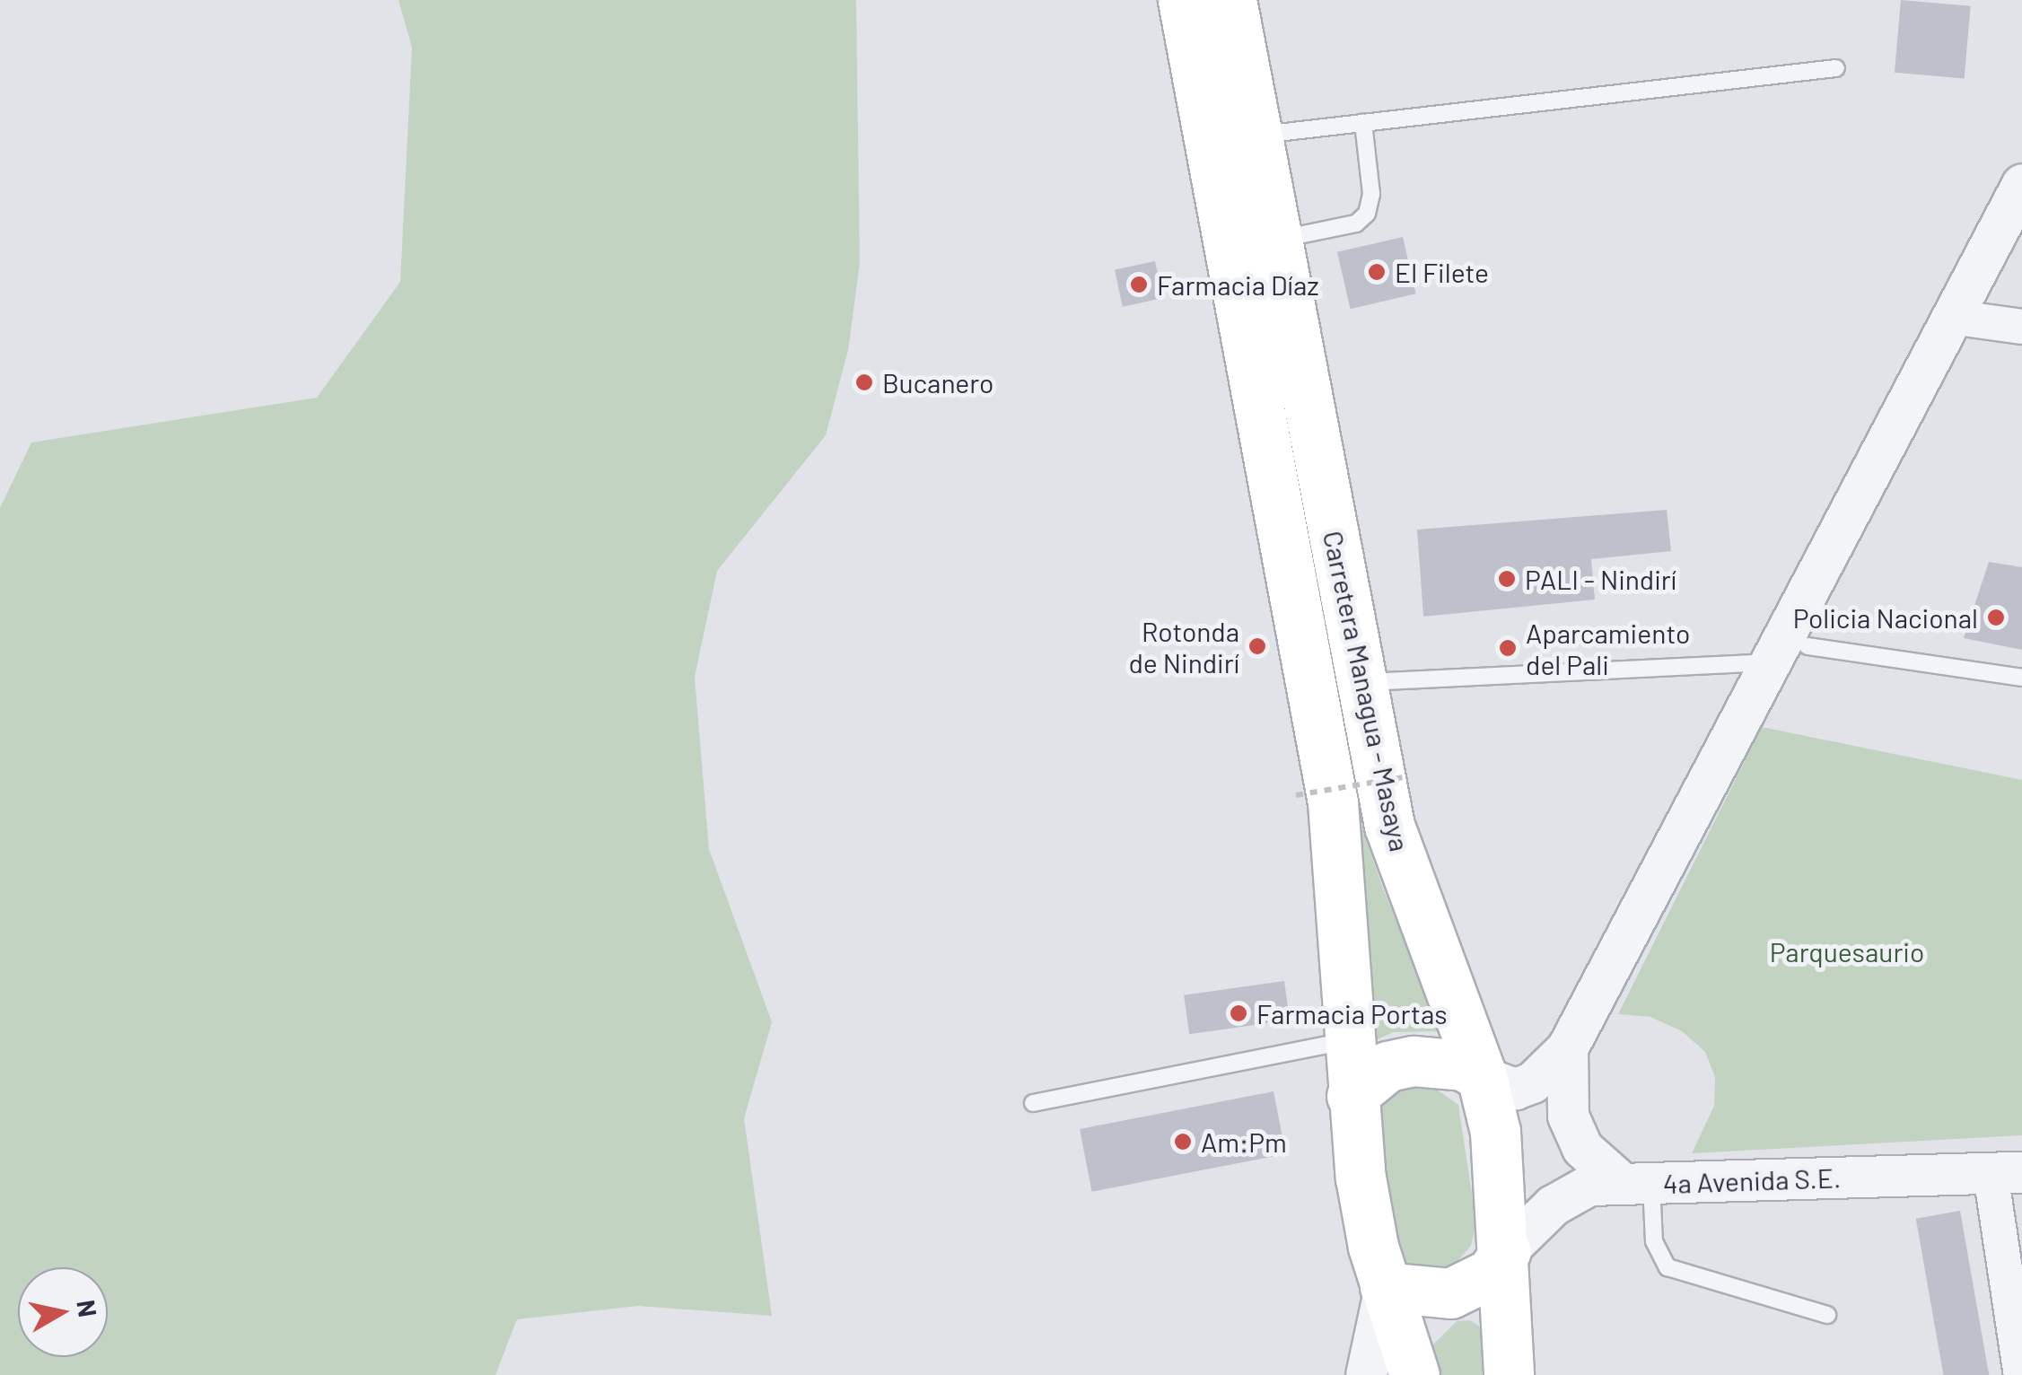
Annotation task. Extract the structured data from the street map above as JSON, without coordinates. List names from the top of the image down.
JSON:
{
  "streets": {
    "highway": ["Carretera Managua - Masaya"],
    "street": ["4a Avenida S.E."]
  },
  "crossings": [
    ["Carretera Managua - Masaya", "4a Avenida S.E."]
  ],
  "parks": ["Parquesaurio"],
  "places": [
    "El Filete",
    "Farmacia Díaz",
    "Bucanero",
    "PALI - Nindirí",
    "Policia Nacional",
    "Rotonda de Nindirí",
    "Aparcamiento del Pali",
    "Farmacia Portas",
    "Am:Pm"
  ],
  "north": "right"
}
